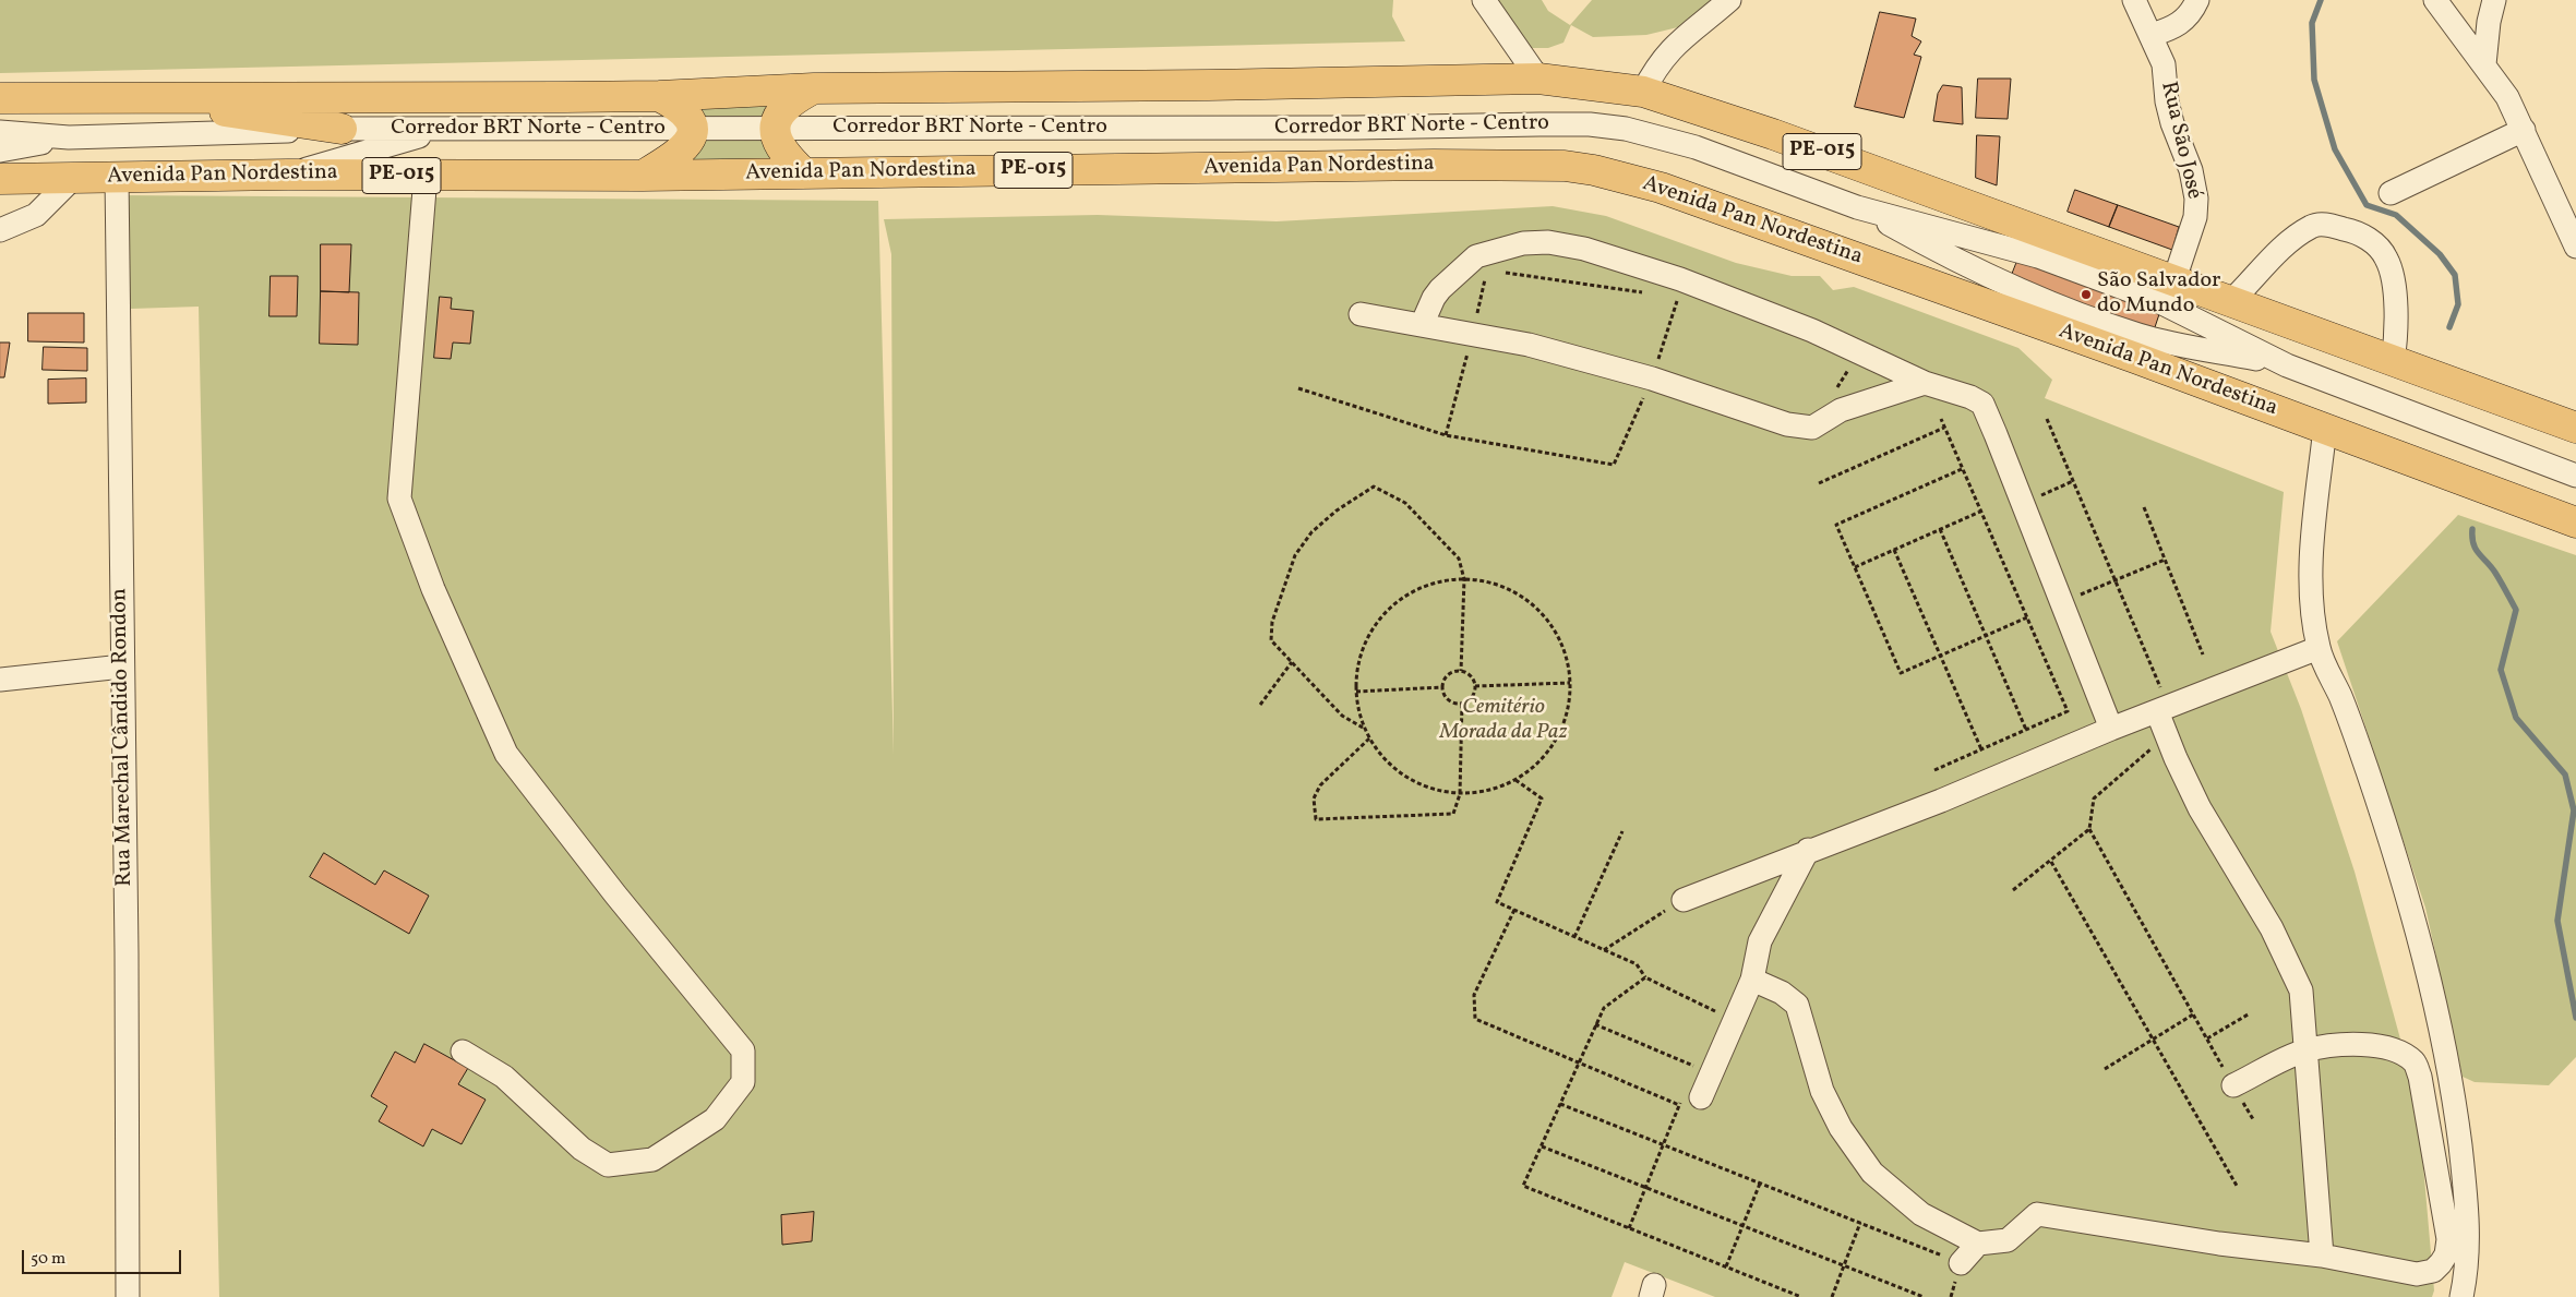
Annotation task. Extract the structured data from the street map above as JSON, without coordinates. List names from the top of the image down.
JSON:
{
  "streets": {
    "highway": ["PE-015", "Avenida Pan Nordestina"],
    "street": ["Corredor BRT Norte - Centro", "Rua São José", "Rua Marechal Cândido Rondon"]
  },
  "crossings": [
    ["Rua São José", "PE-015"],
    ["Avenida Pan Nordestina", "Rua Marechal Cândido Rondon"]
  ],
  "parks": ["Cemitério Morada da Paz"],
  "places": ["São Salvador do Mundo"],
  "scale_bar": "50 m"
}
